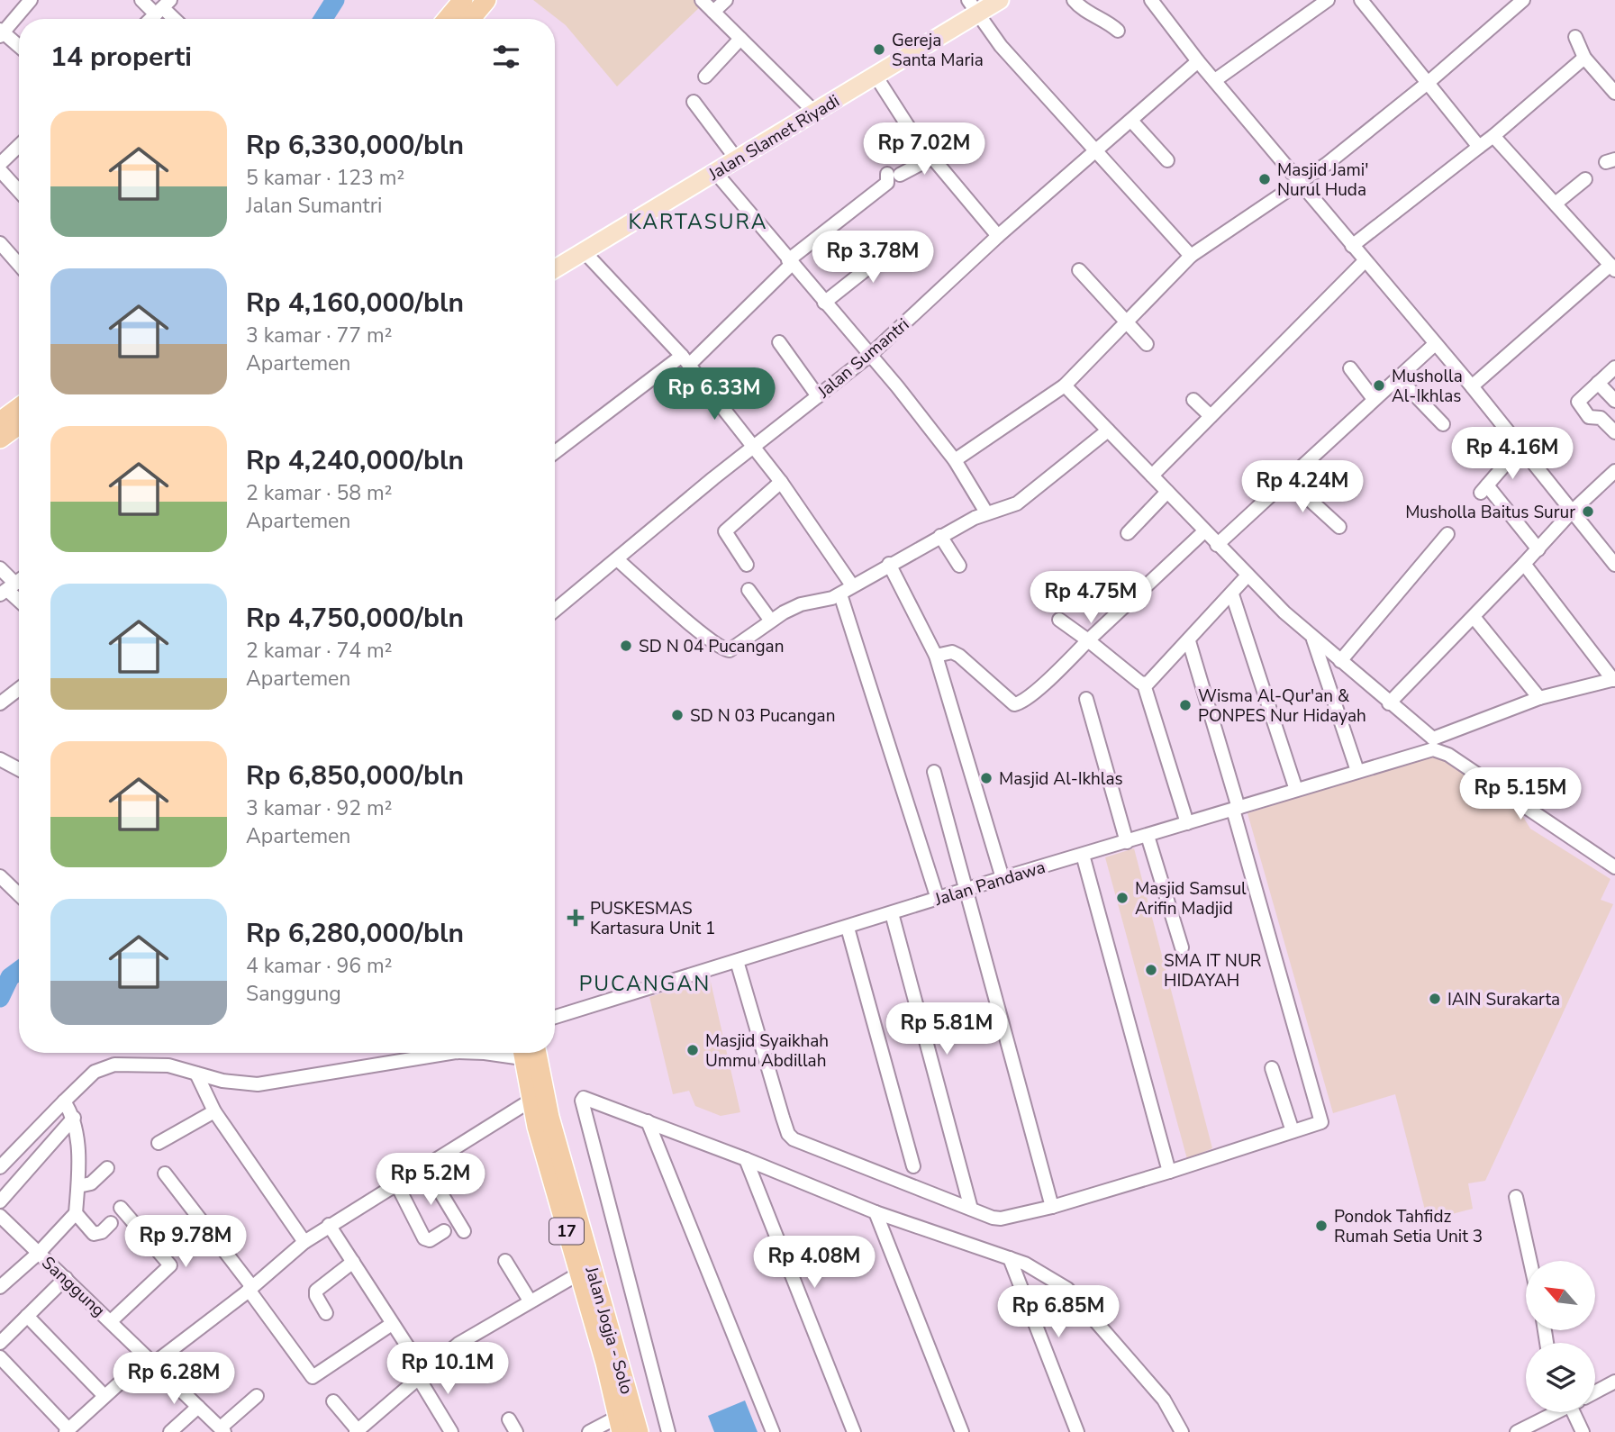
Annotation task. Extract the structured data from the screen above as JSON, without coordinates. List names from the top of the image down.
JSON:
{
  "streets": {
    "highway": ["17", "Jalan Jogja - Solo"],
    "main road": ["Jalan Slamet Riyadi"],
    "street": ["Jalan Sumantri", "Jalan Pandawa", "Sanggung"]
  },
  "districts": ["KARTASURA", "PUCANGAN"],
  "places": {
    "other": [
      "Gereja Santa Maria",
      "Masjid Jami' Nurul Huda",
      "Musholla Al-Ikhlas",
      "Musholla Baitus Surur",
      "SD N 04 Pucangan",
      "Wisma Al-Qur'an & PONPES Nur Hidayah",
      "SD N 03 Pucangan",
      "Masjid Al-Ikhlas",
      "Masjid Samsul Arifin Madjid",
      "SMA IT NUR HIDAYAH",
      "IAIN Surakarta",
      "Masjid Syaikhah Ummu Abdillah",
      "Pondok Tahfidz Rumah Setia Unit 3"
    ],
    "health": ["PUSKESMAS Kartasura Unit 1"]
  },
  "north": "top left",
  "page": {
    "heading": "14 properti",
    "list": [
      {
        "name": "Rp 6,330,000/bln",
        "note": "5 kamar · 123 m² · Jalan Sumantri"
      },
      {
        "name": "Rp 4,160,000/bln",
        "note": "3 kamar · 77 m² · Apartemen"
      },
      {
        "name": "Rp 4,240,000/bln",
        "note": "2 kamar · 58 m² · Apartemen"
      },
      {
        "name": "Rp 4,750,000/bln",
        "note": "2 kamar · 74 m² · Apartemen"
      },
      {
        "name": "Rp 6,850,000/bln",
        "note": "3 kamar · 92 m² · Apartemen"
      },
      {
        "name": "Rp 6,280,000/bln",
        "note": "4 kamar · 96 m² · Sanggung"
      }
    ],
    "price": [
      "Rp 7.02M",
      "Rp 3.78M",
      "Rp 6.33M",
      "Rp 4.16M",
      "Rp 4.24M",
      "Rp 4.75M",
      "Rp 5.15M",
      "Rp 5.81M",
      "Rp 5.2M",
      "Rp 9.78M",
      "Rp 4.08M",
      "Rp 6.85M",
      "Rp 10.1M",
      "Rp 6.28M"
    ]
  }
}
